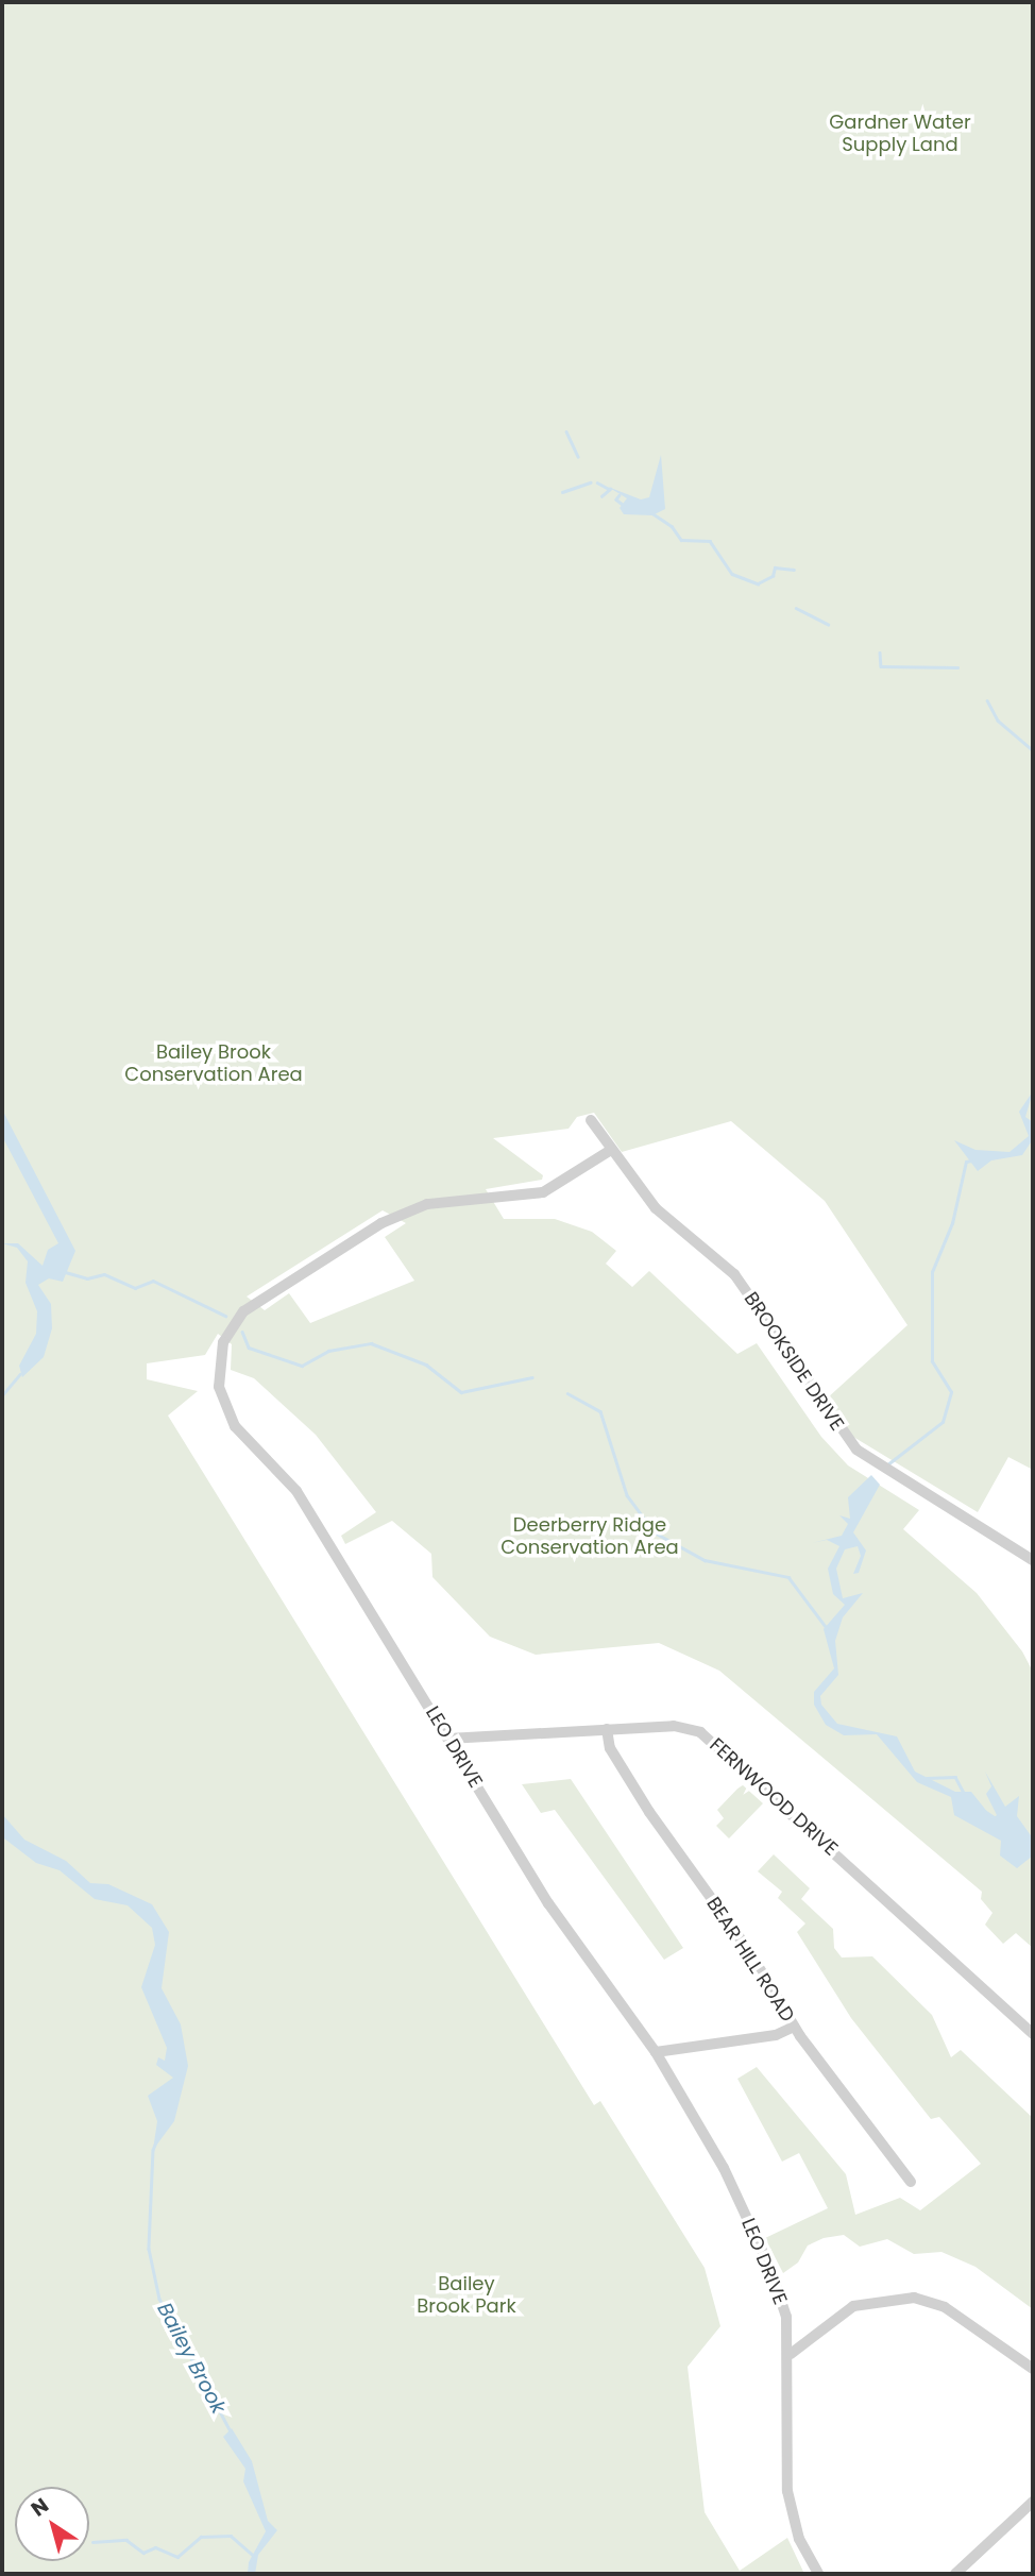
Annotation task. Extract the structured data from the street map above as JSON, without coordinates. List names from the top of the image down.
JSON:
{
  "streets": {
    "street": [
      "BROOKSIDE DRIVE",
      "LEO DRIVE",
      "FERNWOOD DRIVE",
      "BEAR HILL ROAD"
    ]
  },
  "crossings": [
    ["BROOKSIDE DRIVE", "LEO DRIVE"],
    ["LEO DRIVE", "FERNWOOD DRIVE"],
    ["FERNWOOD DRIVE", "BEAR HILL ROAD"]
  ],
  "water": ["Bailey Brook"],
  "parks": [
    "Gardner Water Supply Land",
    "Bailey Brook Conservation Area",
    "Deerberry Ridge Conservation Area",
    "Bailey Brook Park"
  ],
  "north": "top left"
}
